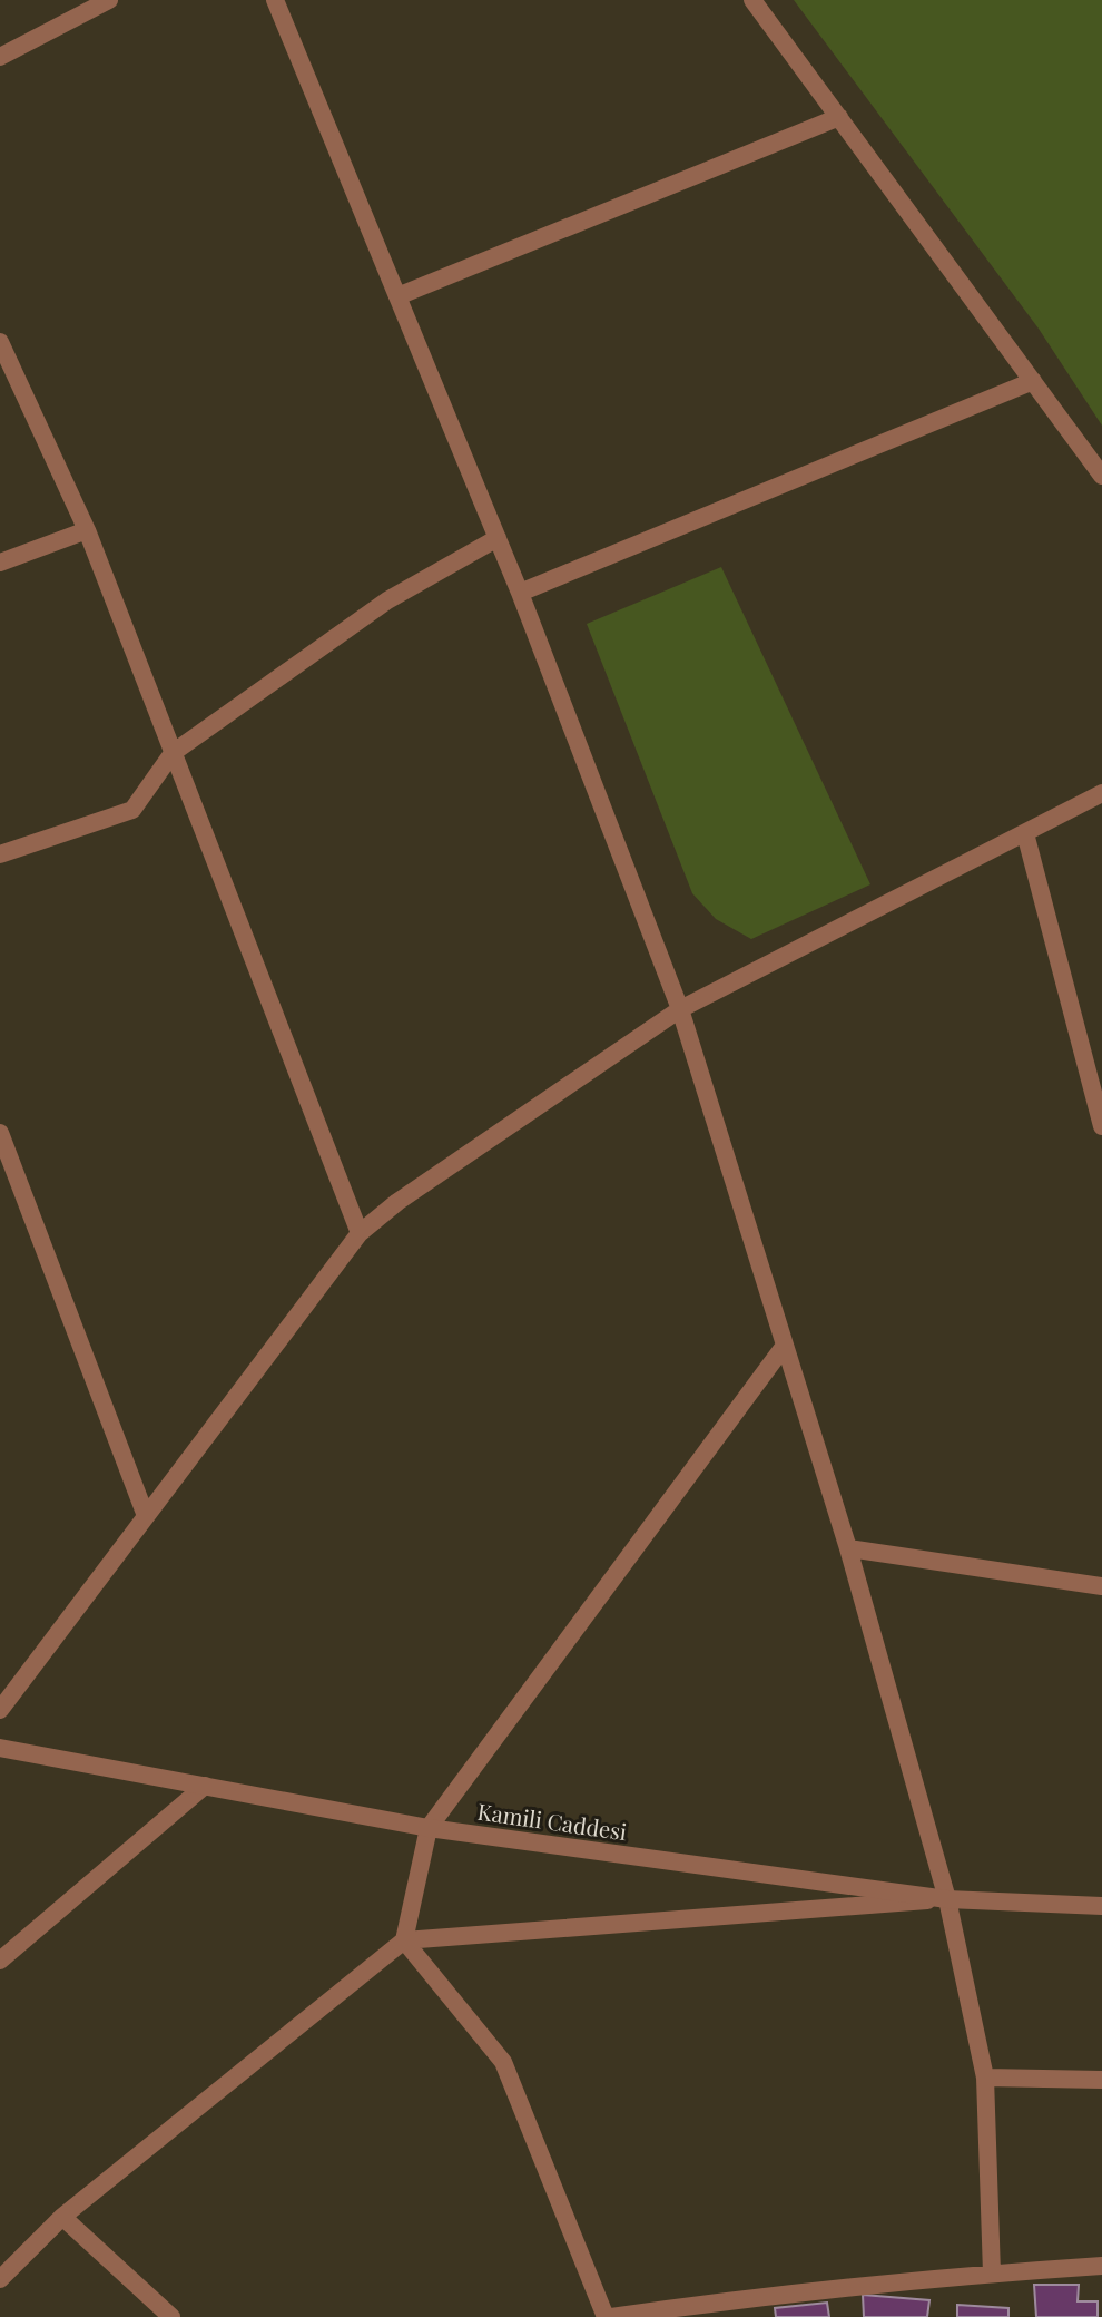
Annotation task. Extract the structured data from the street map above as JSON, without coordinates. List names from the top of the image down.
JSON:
{
  "streets": {
    "street": ["Kamili Caddesi"]
  }
}
